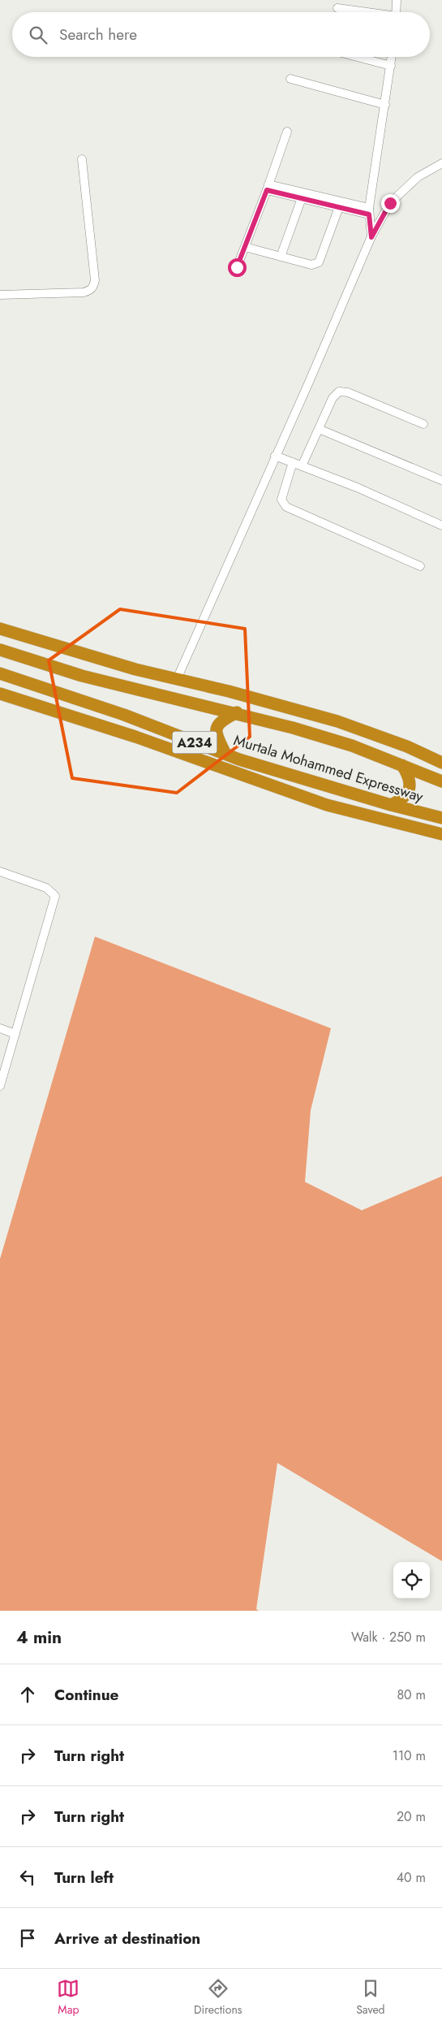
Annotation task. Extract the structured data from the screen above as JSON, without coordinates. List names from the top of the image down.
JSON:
{
  "streets": {
    "highway": ["A234", "Murtala Mohammed Expressway"]
  },
  "page": {
    "search": "Search here",
    "heading": ["4 min", "Walk · 250 m"],
    "list": [
      ["Continue", "80 m"],
      ["Turn right", "110 m"],
      ["Turn right", "20 m"],
      ["Turn left", "40 m"],
      "Arrive at destination"
    ],
    "nav": ["Map", "Directions", "Saved"]
  }
}
